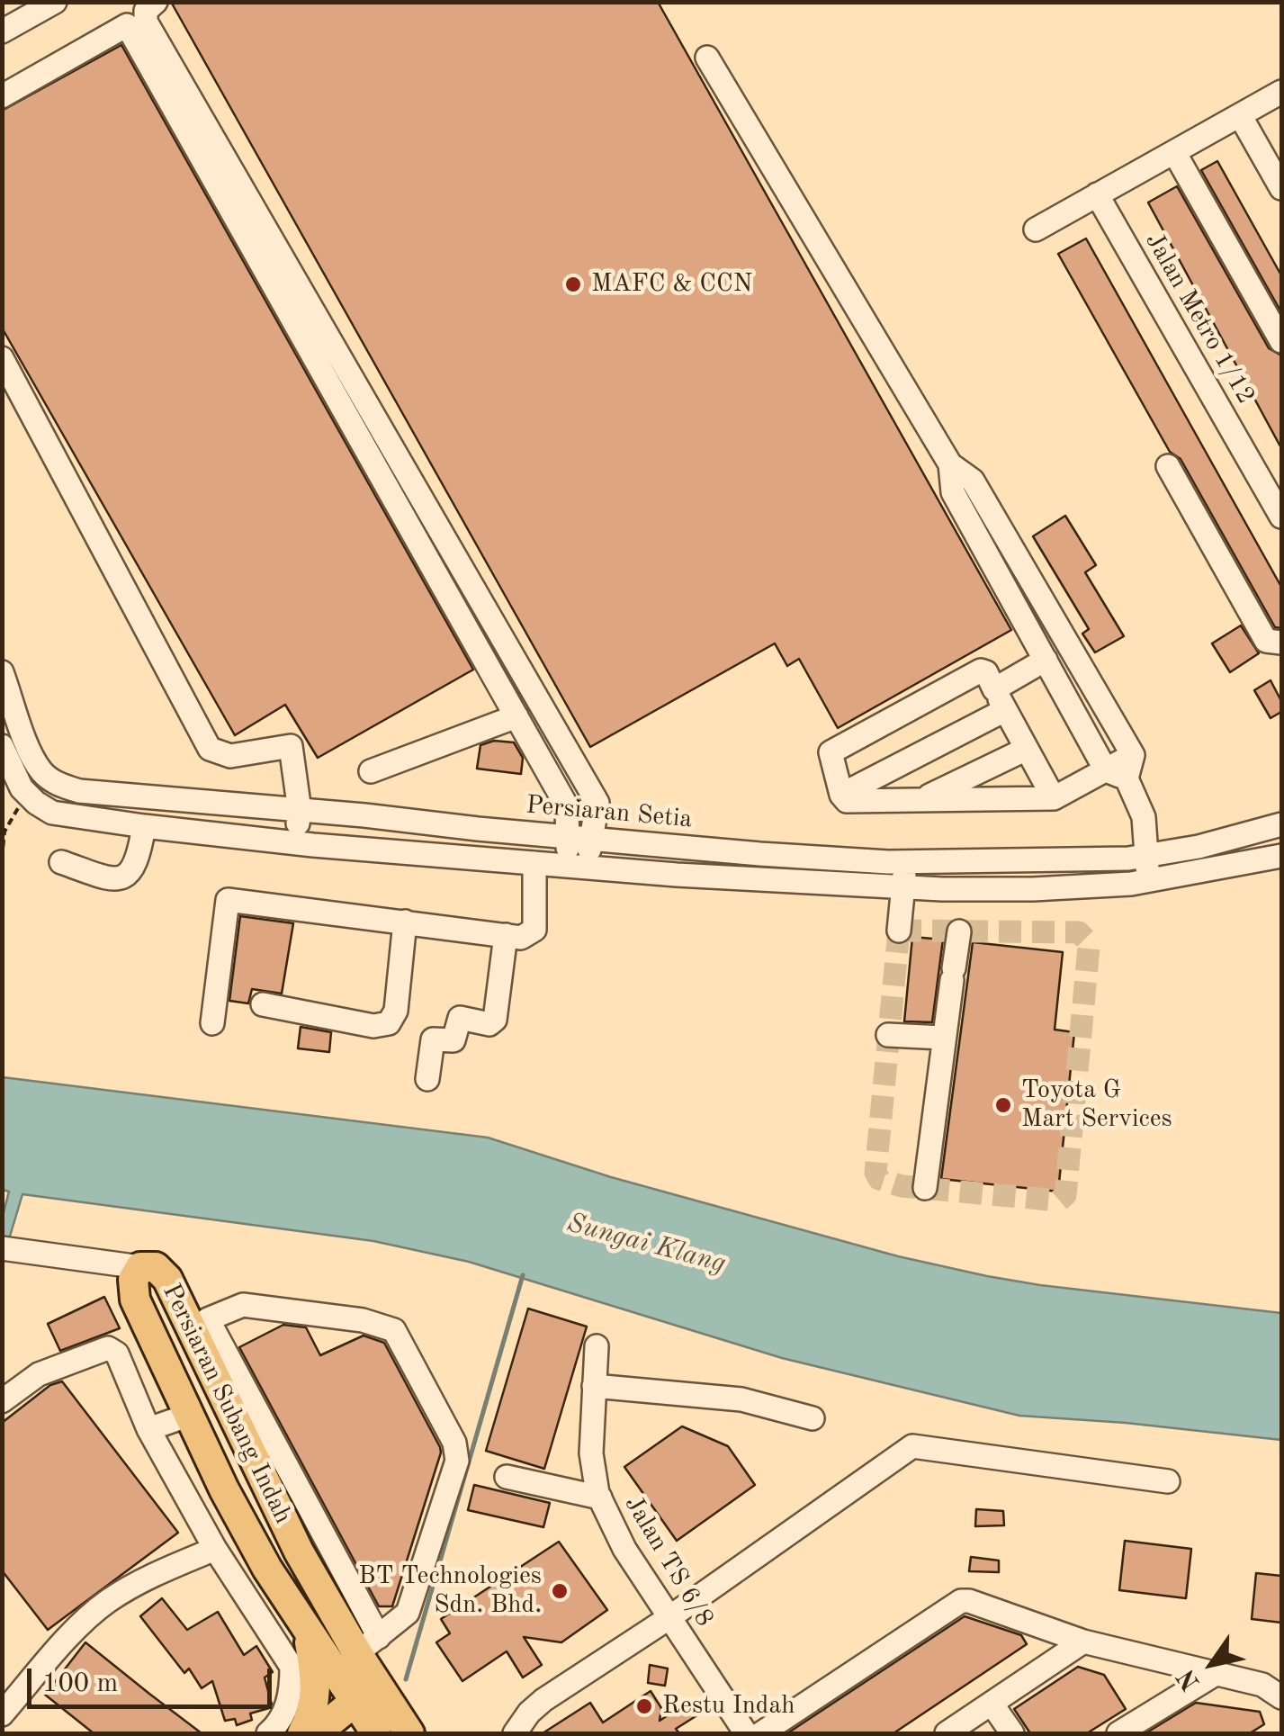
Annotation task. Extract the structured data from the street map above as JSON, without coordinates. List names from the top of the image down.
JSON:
{
  "streets": {
    "main road": ["Persiaran Subang Indah"],
    "street": ["Jalan Metro 1/12", "Persiaran Setia", "Jalan TS 6/8"]
  },
  "water": ["Sungai Klang"],
  "places": [
    "MAFC & CCN",
    "Toyota G Mart Services",
    "BT Technologies Sdn. Bhd.",
    "Restu Indah"
  ],
  "scale_bar": "100 m",
  "north": "bottom left"
}
